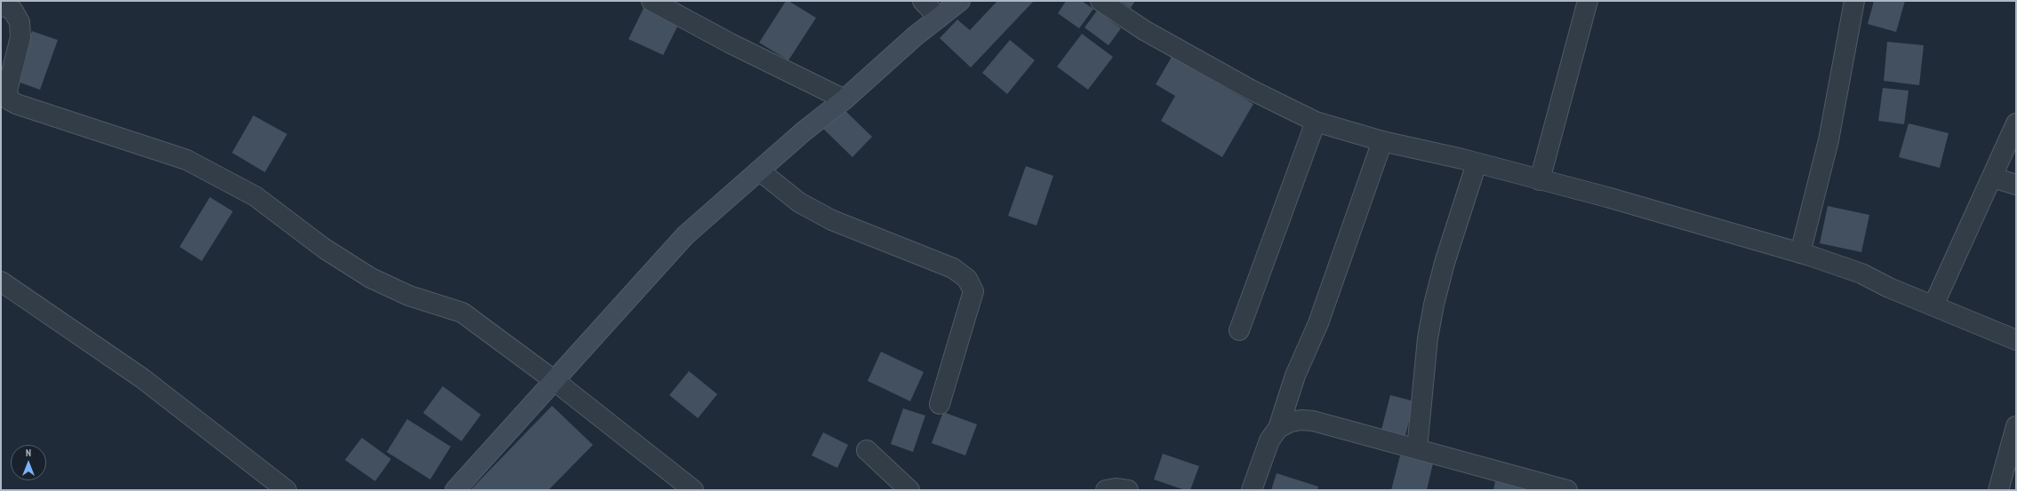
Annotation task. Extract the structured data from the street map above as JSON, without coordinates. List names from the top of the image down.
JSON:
{
  "north": "top"
}
